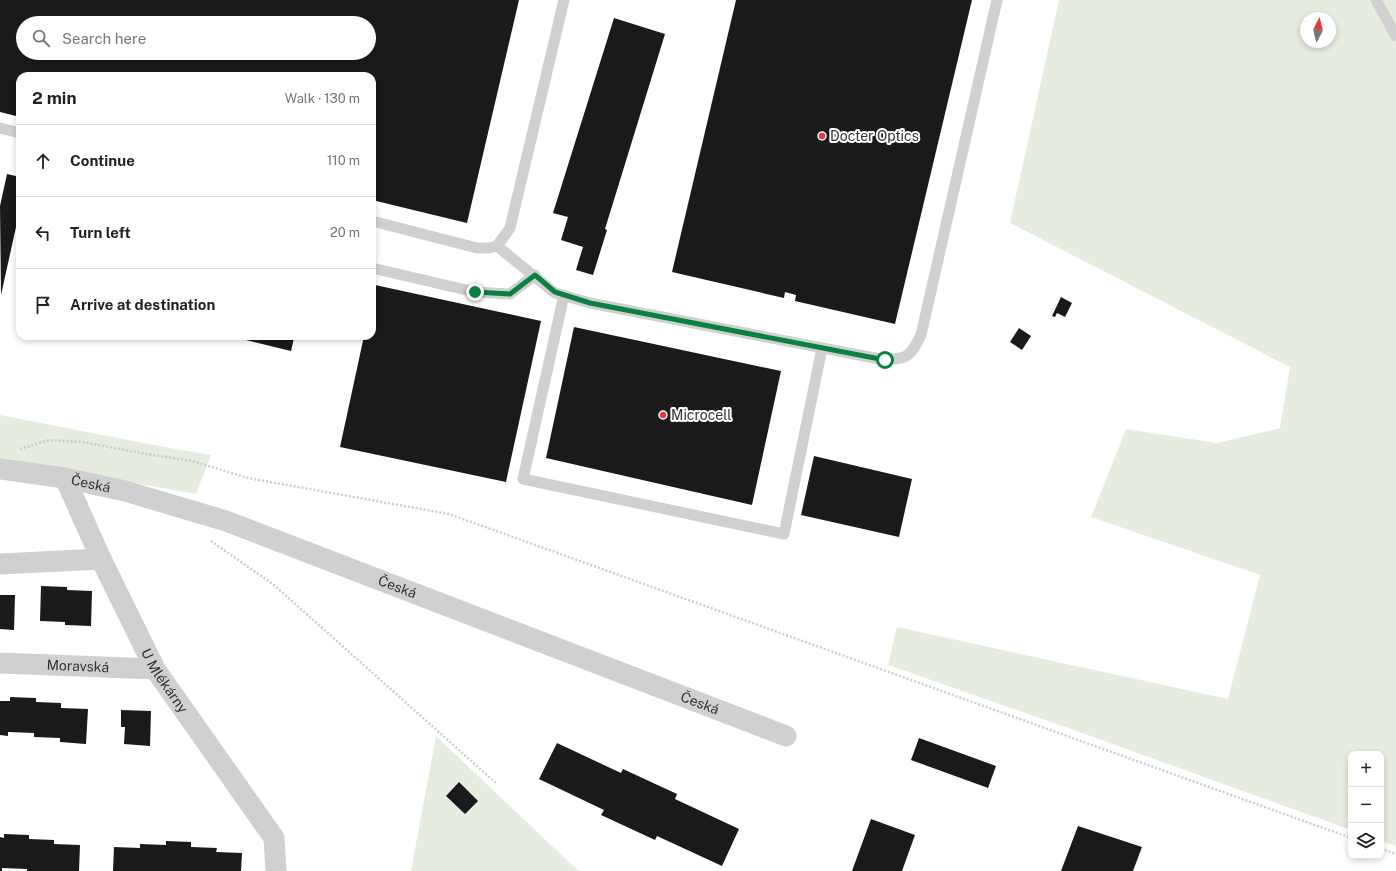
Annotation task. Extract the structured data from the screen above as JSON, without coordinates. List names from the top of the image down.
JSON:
{
  "streets": {
    "street": ["Česká", "Moravská", "U Mlékárny"]
  },
  "crossings": [
    ["Česká", "U Mlékárny"],
    ["Moravská", "U Mlékárny"]
  ],
  "places": ["Docter Optics", "Microcell"],
  "north": "top",
  "page": {
    "search": "Search here",
    "heading": ["2 min", "Walk · 130 m"],
    "list": [
      ["Continue", "110 m"],
      ["Turn left", "20 m"],
      "Arrive at destination"
    ],
    "map_buttons": ["+", "−"]
  }
}
